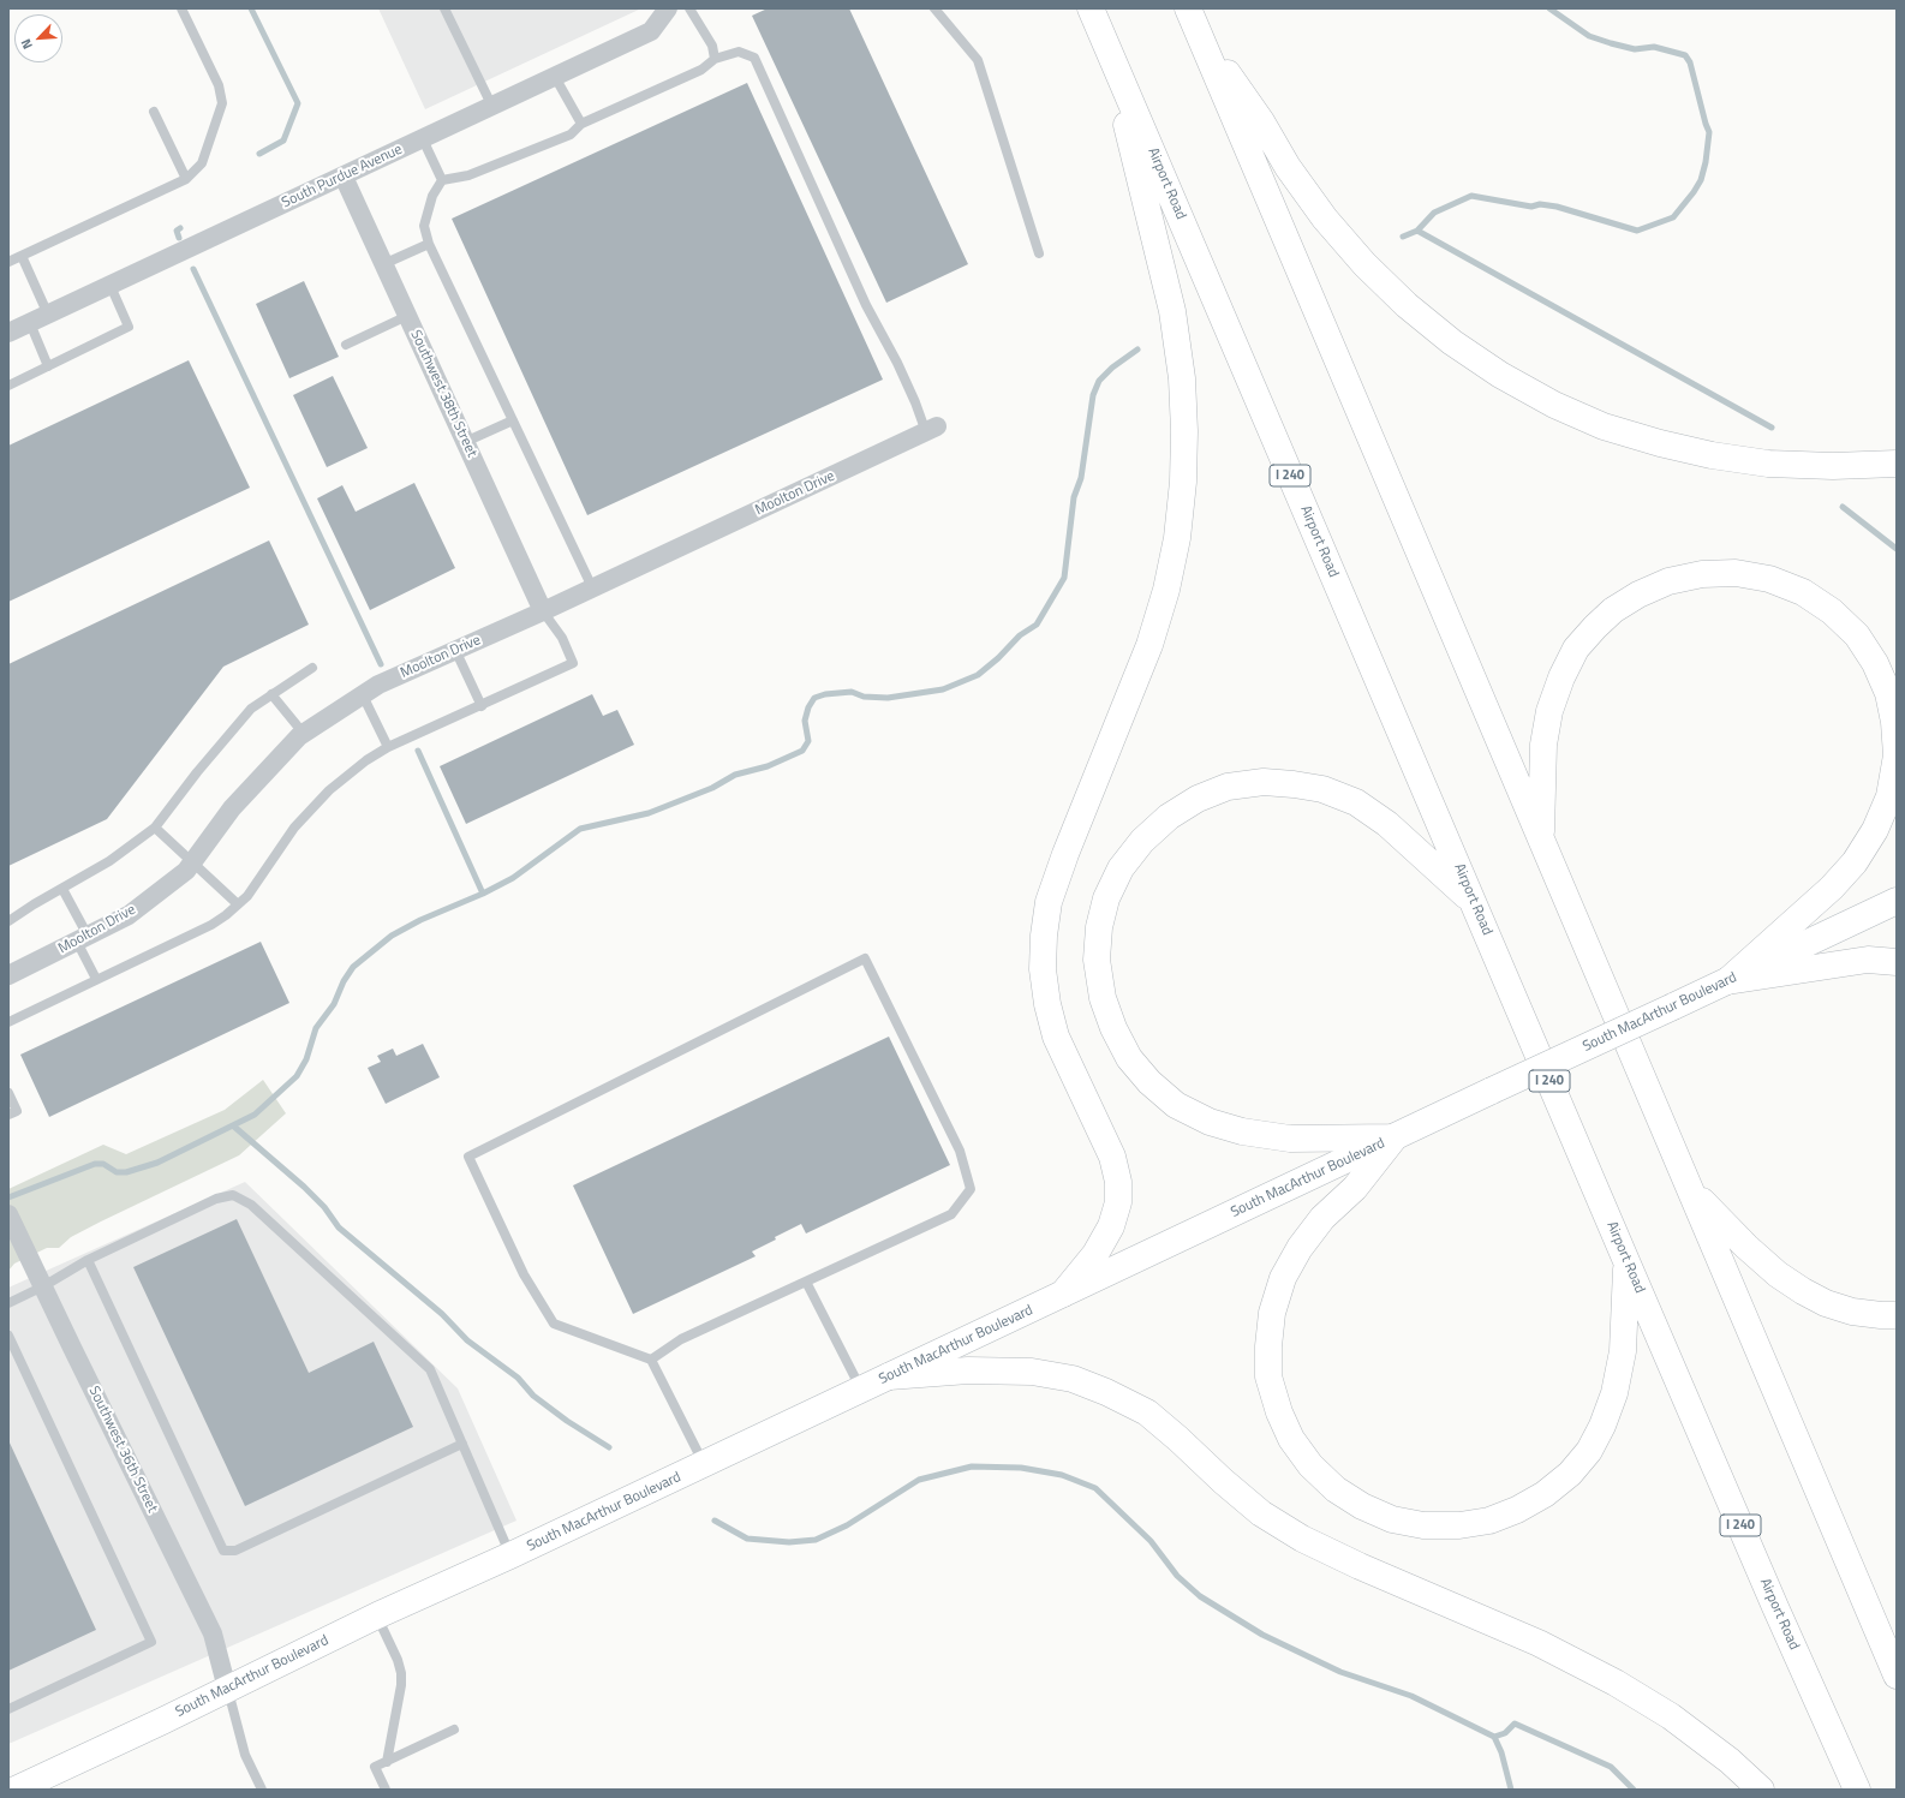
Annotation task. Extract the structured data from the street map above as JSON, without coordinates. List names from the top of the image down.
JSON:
{
  "streets": {
    "main road": ["Airport Road", "I 240", "South MacArthur Boulevard"],
    "street": [
      "South Purdue Avenue",
      "Southwest 38th Street",
      "Moolton Drive",
      "Southwest 36th Street"
    ]
  },
  "crossings": [
    ["South Purdue Avenue", "Southwest 38th Street"],
    ["Southwest 38th Street", "Moolton Drive"],
    ["South MacArthur Boulevard", "Southwest 36th Street"]
  ],
  "north": "bottom left"
}
